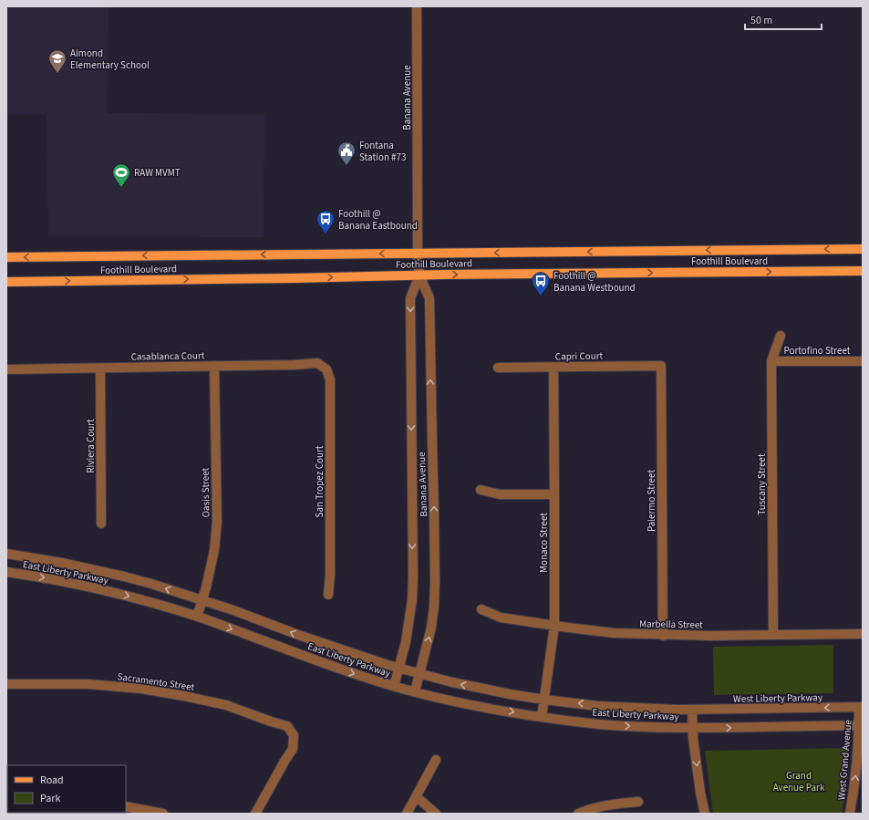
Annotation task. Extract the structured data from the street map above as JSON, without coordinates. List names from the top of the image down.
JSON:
{
  "streets": {
    "main road": ["Foothill Boulevard"],
    "street": [
      "Banana Avenue",
      "Portofino Street",
      "Casablanca Court",
      "Capri Court",
      "Riviera Court",
      "San Tropez Court",
      "Tuscany Street",
      "Oasis Street",
      "Palermo Street",
      "Monaco Street",
      "East Liberty Parkway",
      "Marbella Street",
      "Sacramento Street",
      "West Liberty Parkway",
      "West Grand Avenue"
    ]
  },
  "crossings": [
    ["Banana Avenue", "Foothill Boulevard"],
    ["Banana Avenue", "East Liberty Parkway"],
    ["Portofino Street", "Tuscany Street"],
    ["Casablanca Court", "Riviera Court"],
    ["Casablanca Court", "San Tropez Court"],
    ["Casablanca Court", "Oasis Street"],
    ["Capri Court", "Palermo Street"],
    ["Capri Court", "Monaco Street"],
    ["Tuscany Street", "Marbella Street"],
    ["Oasis Street", "East Liberty Parkway"],
    ["Palermo Street", "Marbella Street"],
    ["Monaco Street", "East Liberty Parkway"],
    ["Monaco Street", "Marbella Street"],
    ["East Liberty Parkway", "West Liberty Parkway"],
    ["West Liberty Parkway", "West Grand Avenue"]
  ],
  "one_way": ["West Grand Avenue"],
  "parks": ["Grand Avenue Park"],
  "places": {
    "school or university": ["Almond Elementary School"],
    "public building": ["Fontana Station #73"],
    "sports": ["RAW MVMT"],
    "bus stop": ["Foothill @ Banana Eastbound", "Foothill @ Banana Westbound"]
  },
  "legend": ["Road", "Park"],
  "scale_bar": "50 m"
}
